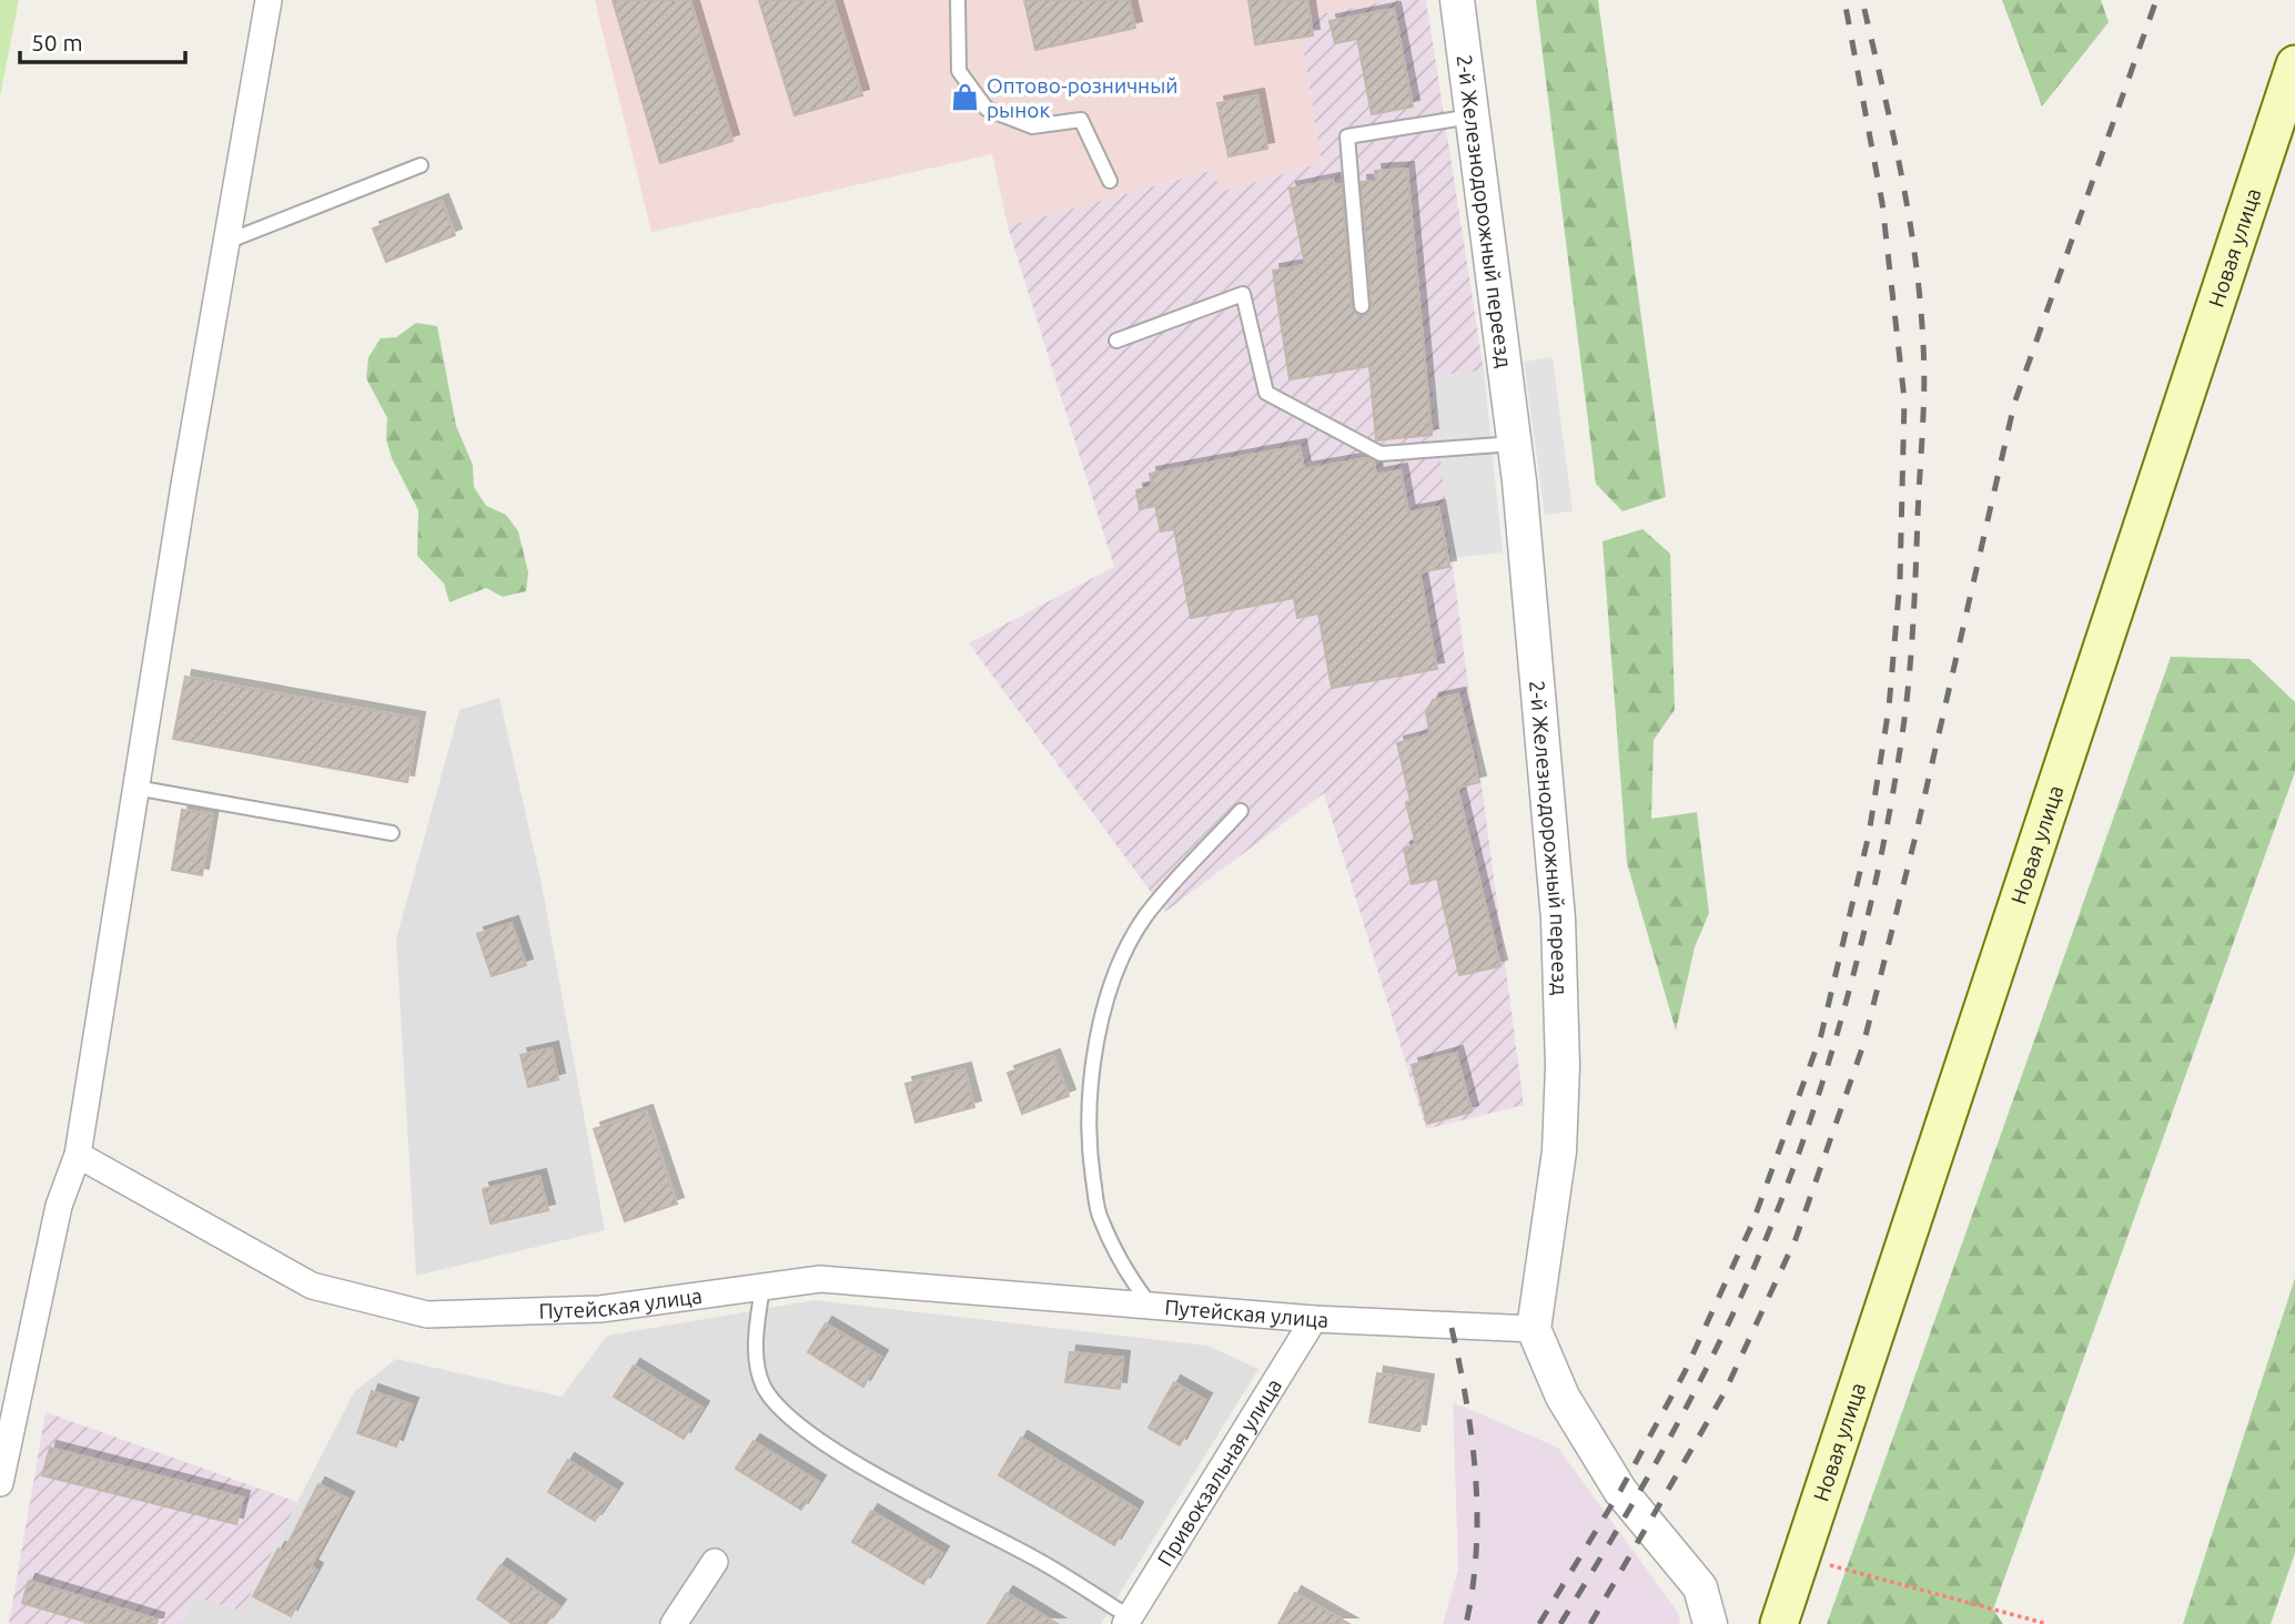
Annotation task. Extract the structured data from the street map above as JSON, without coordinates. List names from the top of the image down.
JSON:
{
  "streets": {
    "main road": ["Новая улица"],
    "street": ["2-й Железнодорожный переезд", "Путейская улица", "Привокзальная улица"]
  },
  "crossings": [
    ["2-й Железнодорожный переезд", "Путейская улица"],
    ["Путейская улица", "Привокзальная улица"]
  ],
  "places": {
    "shop": ["Оптово-розничный рынок"]
  },
  "scale_bar": "50 m"
}
